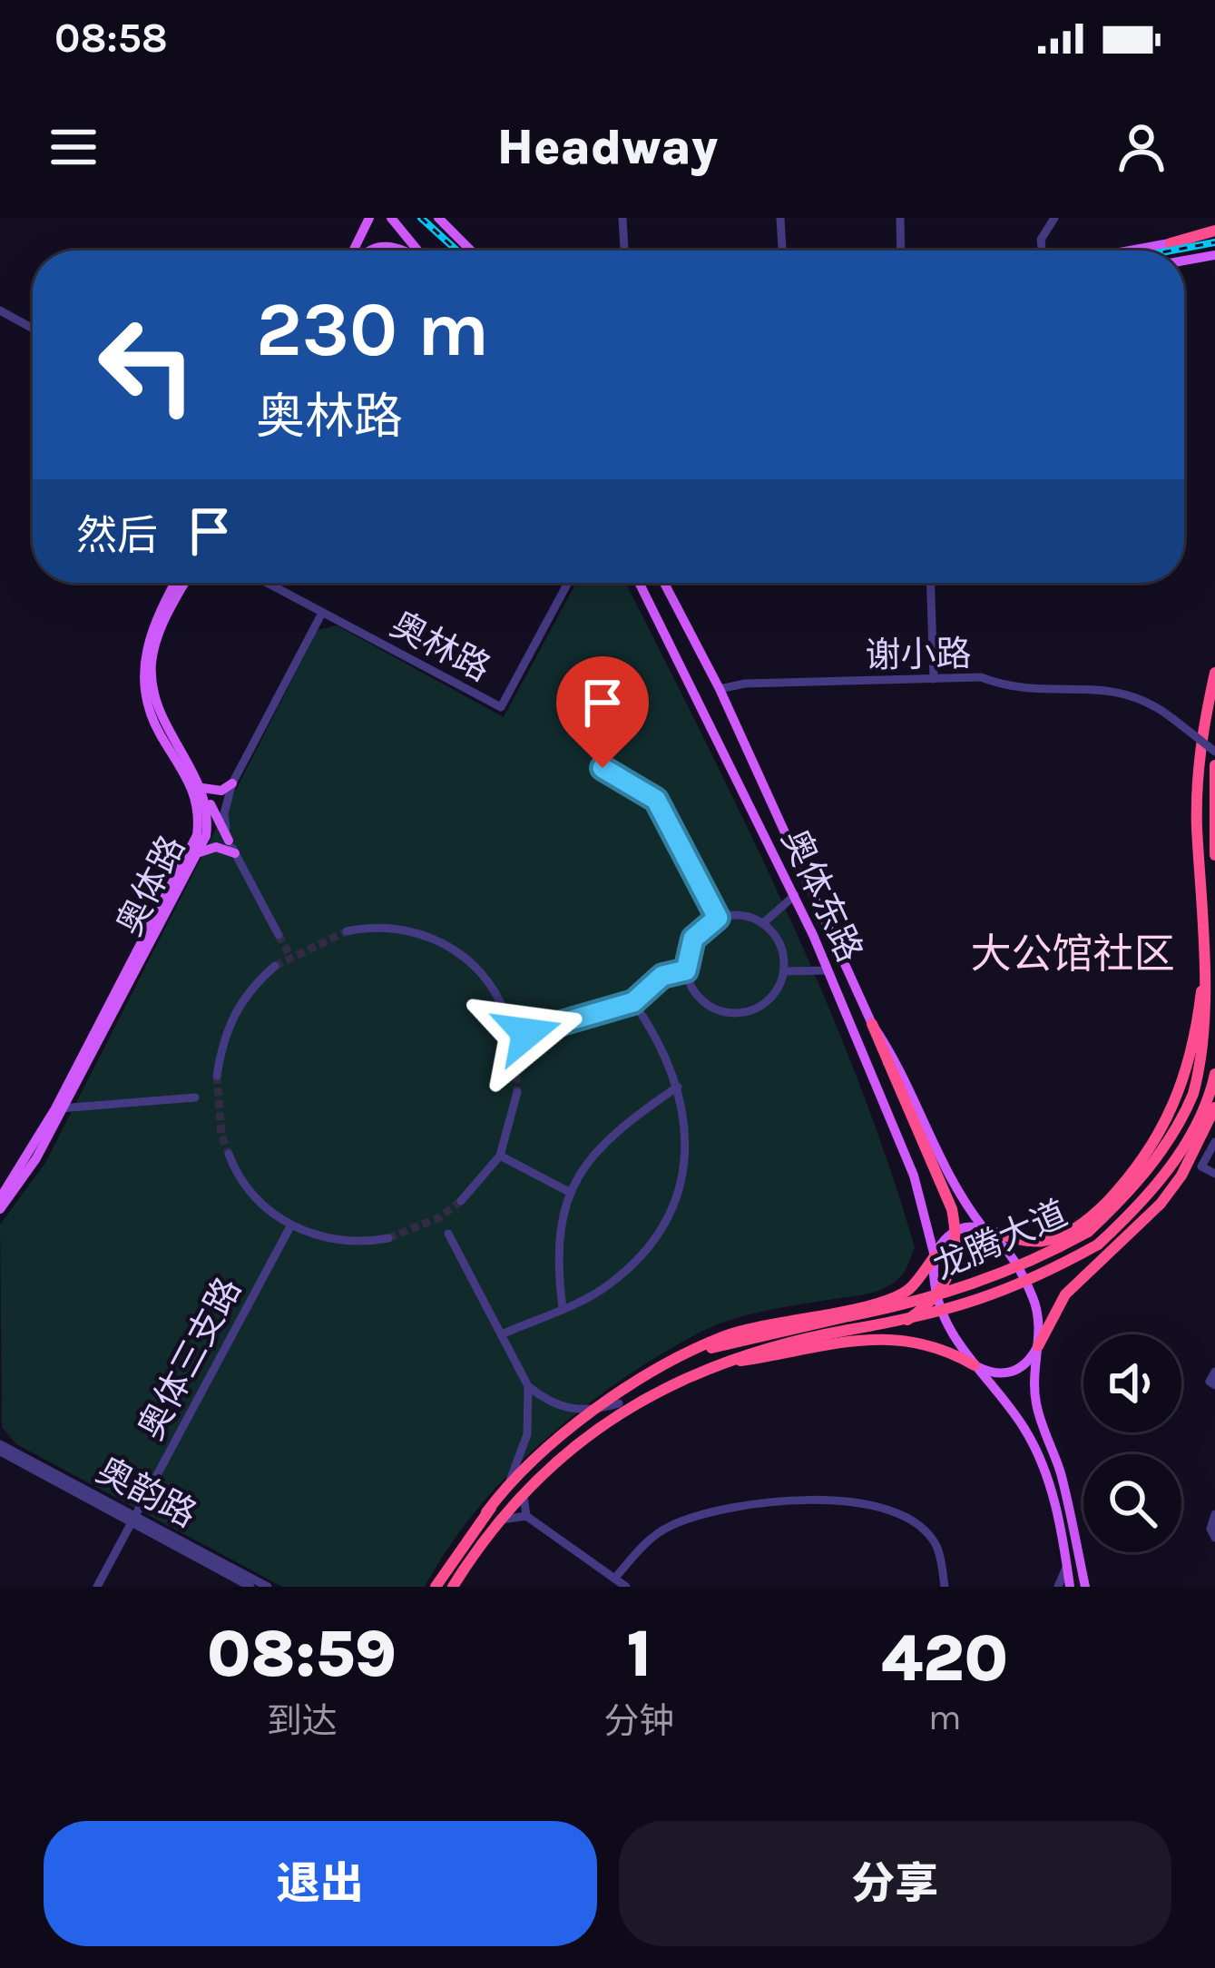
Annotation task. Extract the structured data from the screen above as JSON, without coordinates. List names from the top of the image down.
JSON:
{
  "streets": {
    "highway": ["龙腾大道"],
    "main road": ["奥体路", "奥体东路"],
    "street": [
      "奥林路",
      "谢小路",
      "奥体三支路",
      "奥韵路"
    ]
  },
  "crossings": [
    ["谢小路", "奥体东路"],
    ["奥体三支路", "奥韵路"]
  ],
  "districts": ["大公馆社区"],
  "page": {
    "status": "08:58",
    "header": "Headway",
    "turn": ["230 m", "奥林路"],
    "then": "然后",
    "eta": [
      "08:59",
      "到达",
      "1",
      "分钟",
      "420",
      "m"
    ],
    "buttons": ["退出", "分享"]
  }
}
